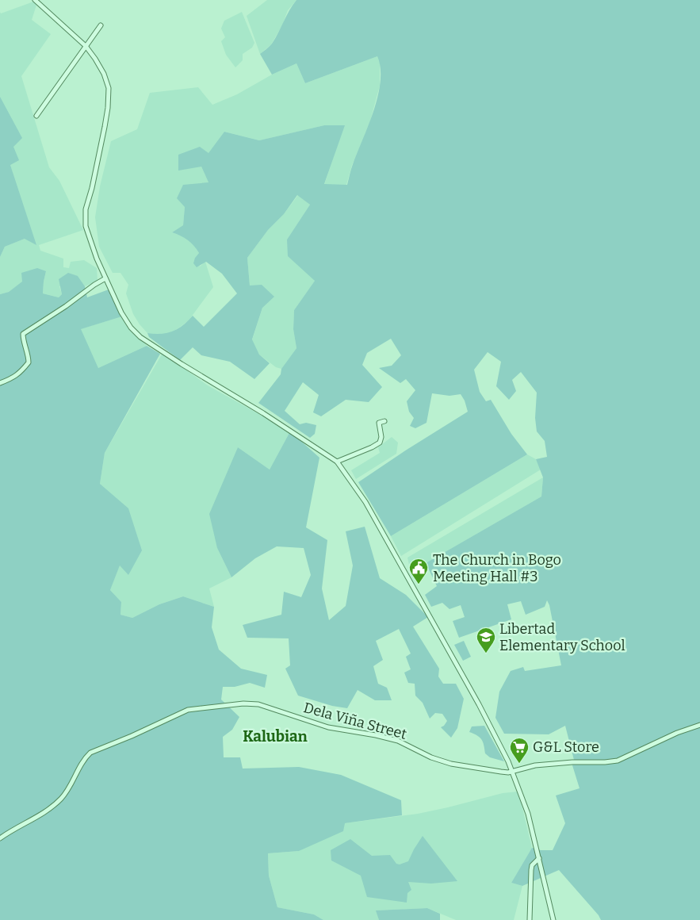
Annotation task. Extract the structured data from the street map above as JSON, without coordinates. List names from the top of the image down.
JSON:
{
  "streets": {
    "street": ["Dela Viña Street"]
  },
  "districts": ["Kalubian"],
  "places": {
    "public building": ["The Church in Bogo Meeting Hall #3"],
    "school or university": ["Libertad Elementary School"],
    "supermarket": ["G&L Store"]
  }
}
